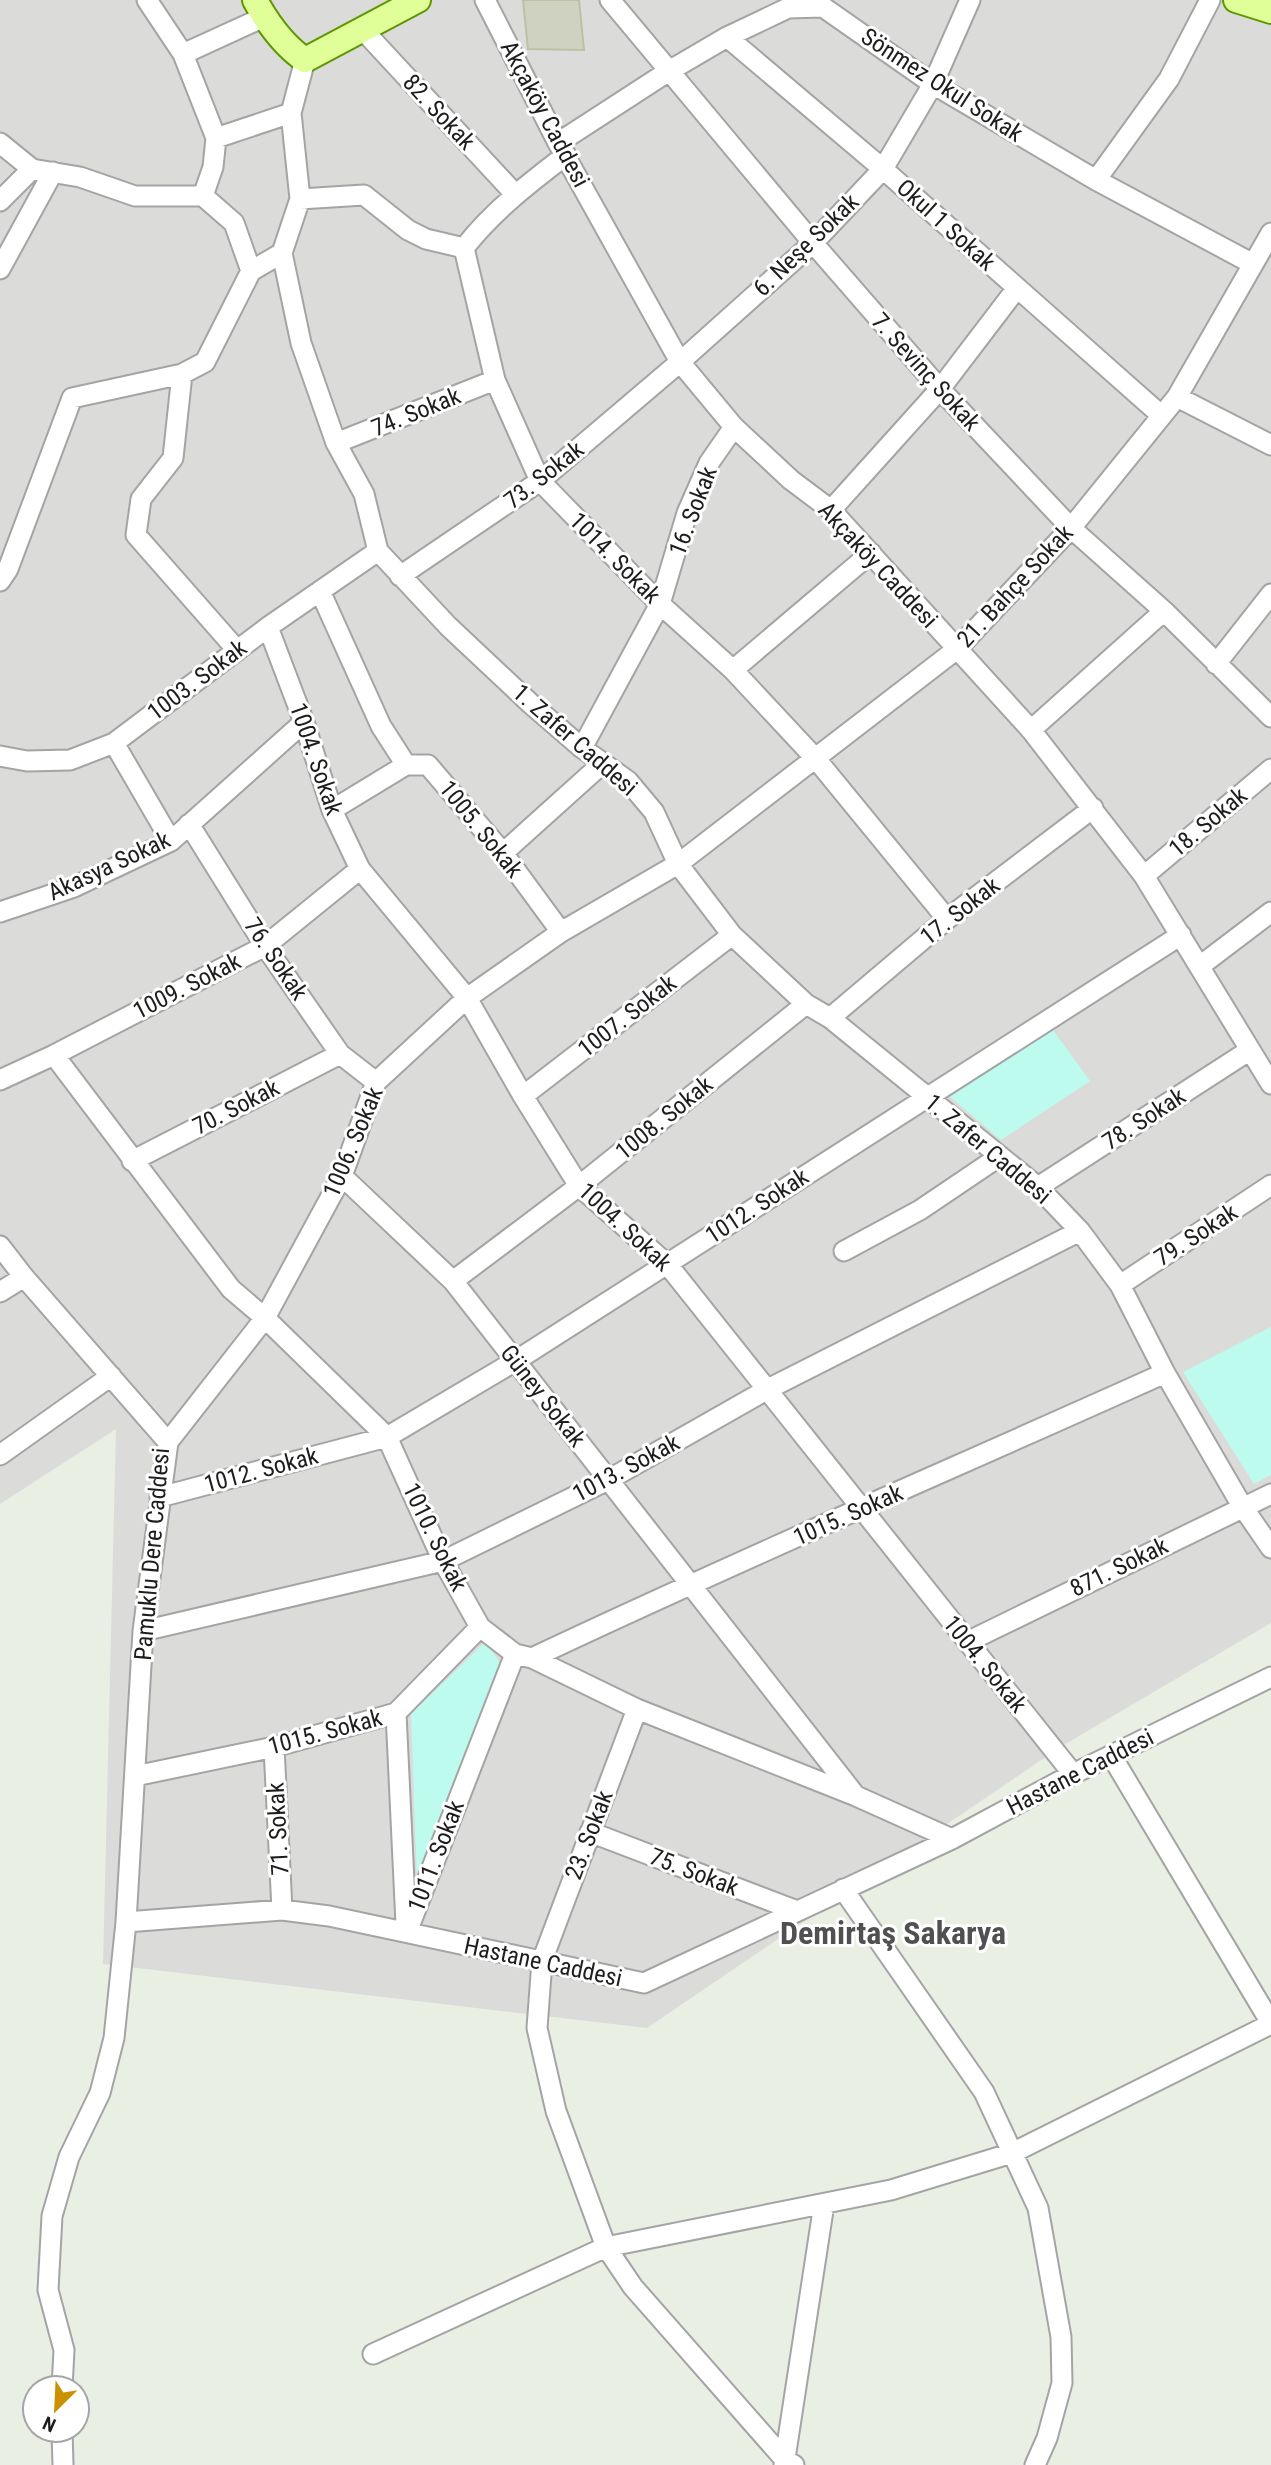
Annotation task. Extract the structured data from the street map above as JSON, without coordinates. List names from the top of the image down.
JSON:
{
  "streets": {
    "street": [
      "Sönmez Okul Sokak",
      "82. Sokak",
      "Akçaköy Caddesi",
      "Okul 1 Sokak",
      "6. Neşe Sokak",
      "7. Sevinç Sokak",
      "74. Sokak",
      "73. Sokak",
      "16. Sokak",
      "1014. Sokak",
      "21. Bahçe Sokak",
      "1003. Sokak",
      "1. Zafer Caddesi",
      "1004. Sokak",
      "18. Sokak",
      "1005. Sokak",
      "Akasya Sokak",
      "17. Sokak",
      "76. Sokak",
      "1009. Sokak",
      "1007. Sokak",
      "70. Sokak",
      "1008. Sokak",
      "78. Sokak",
      "1006. Sokak",
      "1012. Sokak",
      "79. Sokak",
      "Güney Sokak",
      "1013. Sokak",
      "1015. Sokak",
      "1010. Sokak",
      "Pamuklu Dere Caddesi",
      "871. Sokak",
      "Hastane Caddesi",
      "71. Sokak",
      "23. Sokak",
      "1011. Sokak",
      "75. Sokak"
    ]
  },
  "crossings": [
    ["Sönmez Okul Sokak", "Akçaköy Caddesi"],
    ["Sönmez Okul Sokak", "Okul 1 Sokak"],
    ["Sönmez Okul Sokak", "6. Neşe Sokak"],
    ["Sönmez Okul Sokak", "7. Sevinç Sokak"],
    ["Sönmez Okul Sokak", "21. Bahçe Sokak"],
    ["Akçaköy Caddesi", "6. Neşe Sokak"],
    ["Akçaköy Caddesi", "73. Sokak"],
    ["Akçaköy Caddesi", "16. Sokak"],
    ["Akçaköy Caddesi", "21. Bahçe Sokak"],
    ["Akçaköy Caddesi", "18. Sokak"],
    ["Akçaköy Caddesi", "17. Sokak"],
    ["Akçaköy Caddesi", "78. Sokak"],
    ["Akçaköy Caddesi", "1012. Sokak"],
    ["Okul 1 Sokak", "6. Neşe Sokak"],
    ["Okul 1 Sokak", "21. Bahçe Sokak"],
    ["6. Neşe Sokak", "7. Sevinç Sokak"],
    ["6. Neşe Sokak", "73. Sokak"],
    ["7. Sevinç Sokak", "21. Bahçe Sokak"],
    ["74. Sokak", "1014. Sokak"],
    ["74. Sokak", "1. Zafer Caddesi"],
    ["73. Sokak", "1014. Sokak"],
    ["73. Sokak", "1. Zafer Caddesi"],
    ["16. Sokak", "1014. Sokak"],
    ["16. Sokak", "1. Zafer Caddesi"],
    ["1014. Sokak", "21. Bahçe Sokak"],
    ["1014. Sokak", "17. Sokak"],
    ["21. Bahçe Sokak", "1. Zafer Caddesi"],
    ["21. Bahçe Sokak", "1006. Sokak"],
    ["1003. Sokak", "1. Zafer Caddesi"],
    ["1003. Sokak", "1004. Sokak"],
    ["1. Zafer Caddesi", "17. Sokak"],
    ["1. Zafer Caddesi", "1007. Sokak"],
    ["1. Zafer Caddesi", "1008. Sokak"],
    ["1. Zafer Caddesi", "78. Sokak"],
    ["1. Zafer Caddesi", "1006. Sokak"],
    ["1. Zafer Caddesi", "1012. Sokak"],
    ["1. Zafer Caddesi", "79. Sokak"],
    ["1. Zafer Caddesi", "1013. Sokak"],
    ["1. Zafer Caddesi", "1015. Sokak"],
    ["1. Zafer Caddesi", "871. Sokak"],
    ["1004. Sokak", "Akasya Sokak"],
    ["1004. Sokak", "1009. Sokak"],
    ["1004. Sokak", "1007. Sokak"],
    ["1004. Sokak", "1008. Sokak"],
    ["1004. Sokak", "1006. Sokak"],
    ["1004. Sokak", "1012. Sokak"],
    ["1004. Sokak", "1013. Sokak"],
    ["1004. Sokak", "1015. Sokak"],
    ["1004. Sokak", "871. Sokak"],
    ["1004. Sokak", "Hastane Caddesi"],
    ["1005. Sokak", "1006. Sokak"],
    ["Akasya Sokak", "76. Sokak"],
    ["76. Sokak", "1009. Sokak"],
    ["76. Sokak", "70. Sokak"],
    ["76. Sokak", "1006. Sokak"],
    ["1009. Sokak", "1010. Sokak"],
    ["70. Sokak", "1010. Sokak"],
    ["1008. Sokak", "Güney Sokak"],
    ["1006. Sokak", "Güney Sokak"],
    ["1006. Sokak", "1010. Sokak"],
    ["1006. Sokak", "Pamuklu Dere Caddesi"],
    ["1012. Sokak", "Güney Sokak"],
    ["1012. Sokak", "1010. Sokak"],
    ["1012. Sokak", "Pamuklu Dere Caddesi"],
    ["Güney Sokak", "1013. Sokak"],
    ["Güney Sokak", "1015. Sokak"],
    ["Güney Sokak", "1010. Sokak"],
    ["1013. Sokak", "1010. Sokak"],
    ["1013. Sokak", "Pamuklu Dere Caddesi"],
    ["1015. Sokak", "1010. Sokak"],
    ["1015. Sokak", "Pamuklu Dere Caddesi"],
    ["1015. Sokak", "71. Sokak"],
    ["1015. Sokak", "1011. Sokak"],
    ["1010. Sokak", "Hastane Caddesi"],
    ["1010. Sokak", "23. Sokak"],
    ["1010. Sokak", "1011. Sokak"],
    ["Pamuklu Dere Caddesi", "Hastane Caddesi"],
    ["Hastane Caddesi", "71. Sokak"],
    ["Hastane Caddesi", "23. Sokak"],
    ["Hastane Caddesi", "1011. Sokak"],
    ["Hastane Caddesi", "75. Sokak"],
    ["23. Sokak", "75. Sokak"]
  ],
  "districts": ["Demirtaş Sakarya"],
  "north": "bottom left"
}
